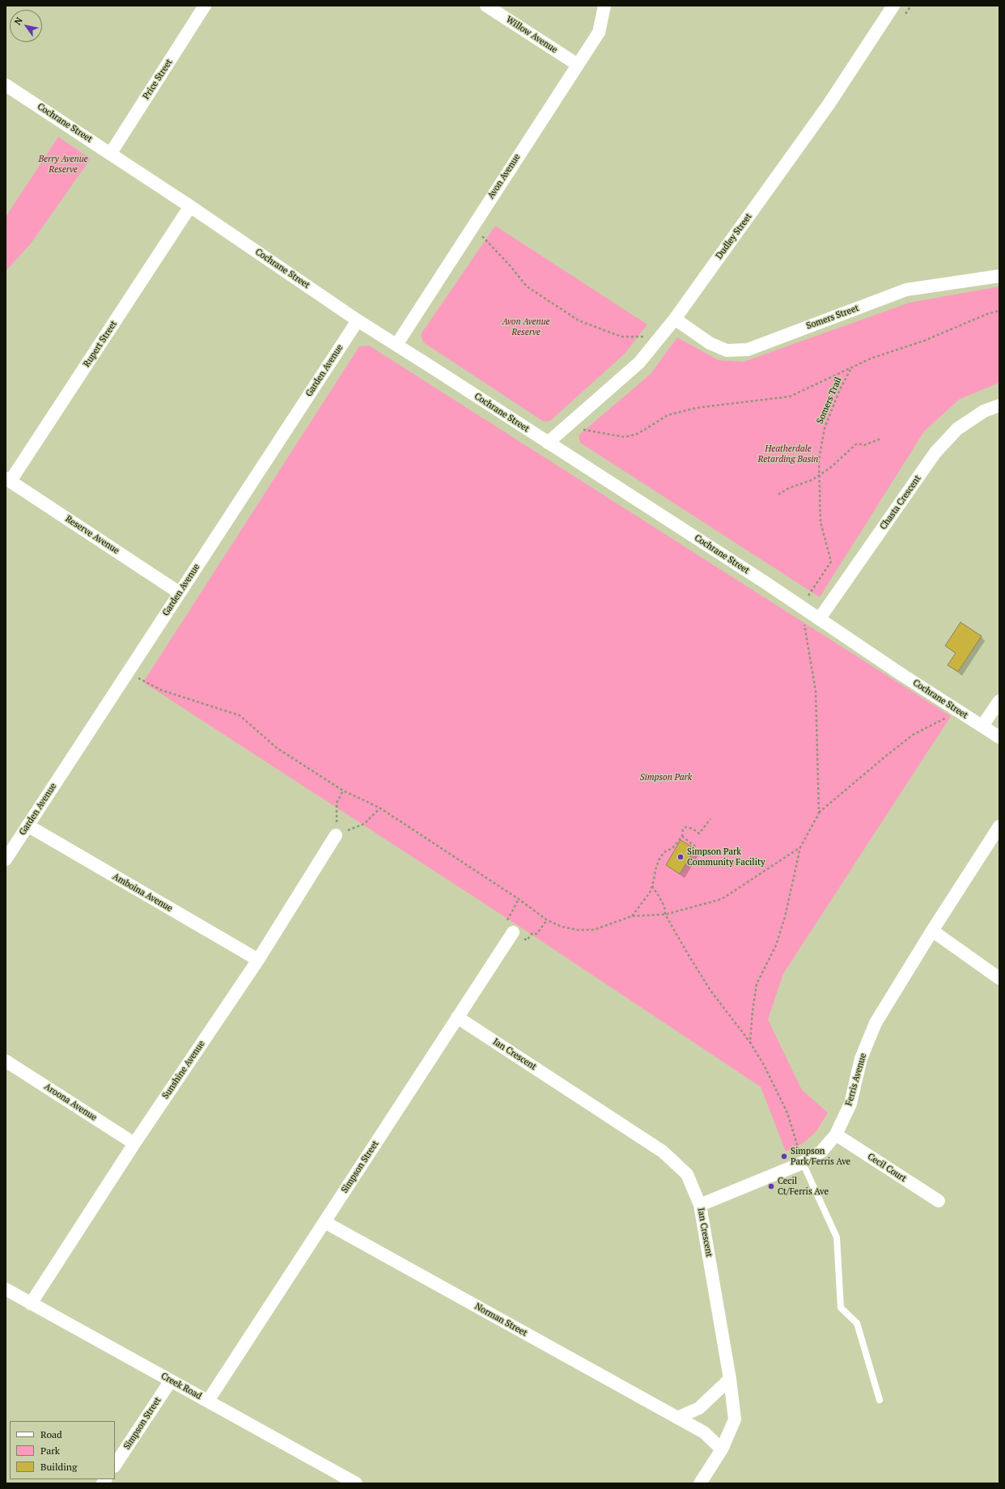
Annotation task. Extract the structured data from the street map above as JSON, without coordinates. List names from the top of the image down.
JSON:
{
  "streets": {
    "street": [
      "Willow Avenue",
      "Price Street",
      "Cochrane Street",
      "Avon Avenue",
      "Dudley Street",
      "Somers Street",
      "Rupert Street",
      "Garden Avenue",
      "Chasta Crescent",
      "Reserve Avenue",
      "Amboina Avenue",
      "Ian Crescent",
      "Sunshine Avenue",
      "Ferris Avenue",
      "Aroona Avenue",
      "Simpson Street",
      "Cecil Court",
      "Norman Street",
      "Creek Road"
    ],
    "path": ["Somers Trail"]
  },
  "crossings": [
    ["Willow Avenue", "Avon Avenue"],
    ["Price Street", "Cochrane Street"],
    ["Cochrane Street", "Avon Avenue"],
    ["Cochrane Street", "Dudley Street"],
    ["Cochrane Street", "Rupert Street"],
    ["Cochrane Street", "Garden Avenue"],
    ["Cochrane Street", "Somers Trail"],
    ["Cochrane Street", "Chasta Crescent"],
    ["Dudley Street", "Somers Street"],
    ["Rupert Street", "Reserve Avenue"],
    ["Garden Avenue", "Reserve Avenue"],
    ["Garden Avenue", "Amboina Avenue"],
    ["Amboina Avenue", "Sunshine Avenue"],
    ["Ian Crescent", "Ferris Avenue"],
    ["Ian Crescent", "Simpson Street"],
    ["Ian Crescent", "Norman Street"],
    ["Sunshine Avenue", "Aroona Avenue"],
    ["Sunshine Avenue", "Creek Road"],
    ["Ferris Avenue", "Cecil Court"],
    ["Simpson Street", "Norman Street"],
    ["Simpson Street", "Creek Road"]
  ],
  "parks": [
    "Berry Avenue Reserve",
    "Avon Avenue Reserve",
    "Heatherdale Retarding Basin",
    "Simpson Park"
  ],
  "places": ["Simpson Park Community Facility", "Simpson Park/Ferris Ave", "Cecil Ct/Ferris Ave"],
  "legend": ["Road", "Park", "Building"],
  "north": "top left"
}
